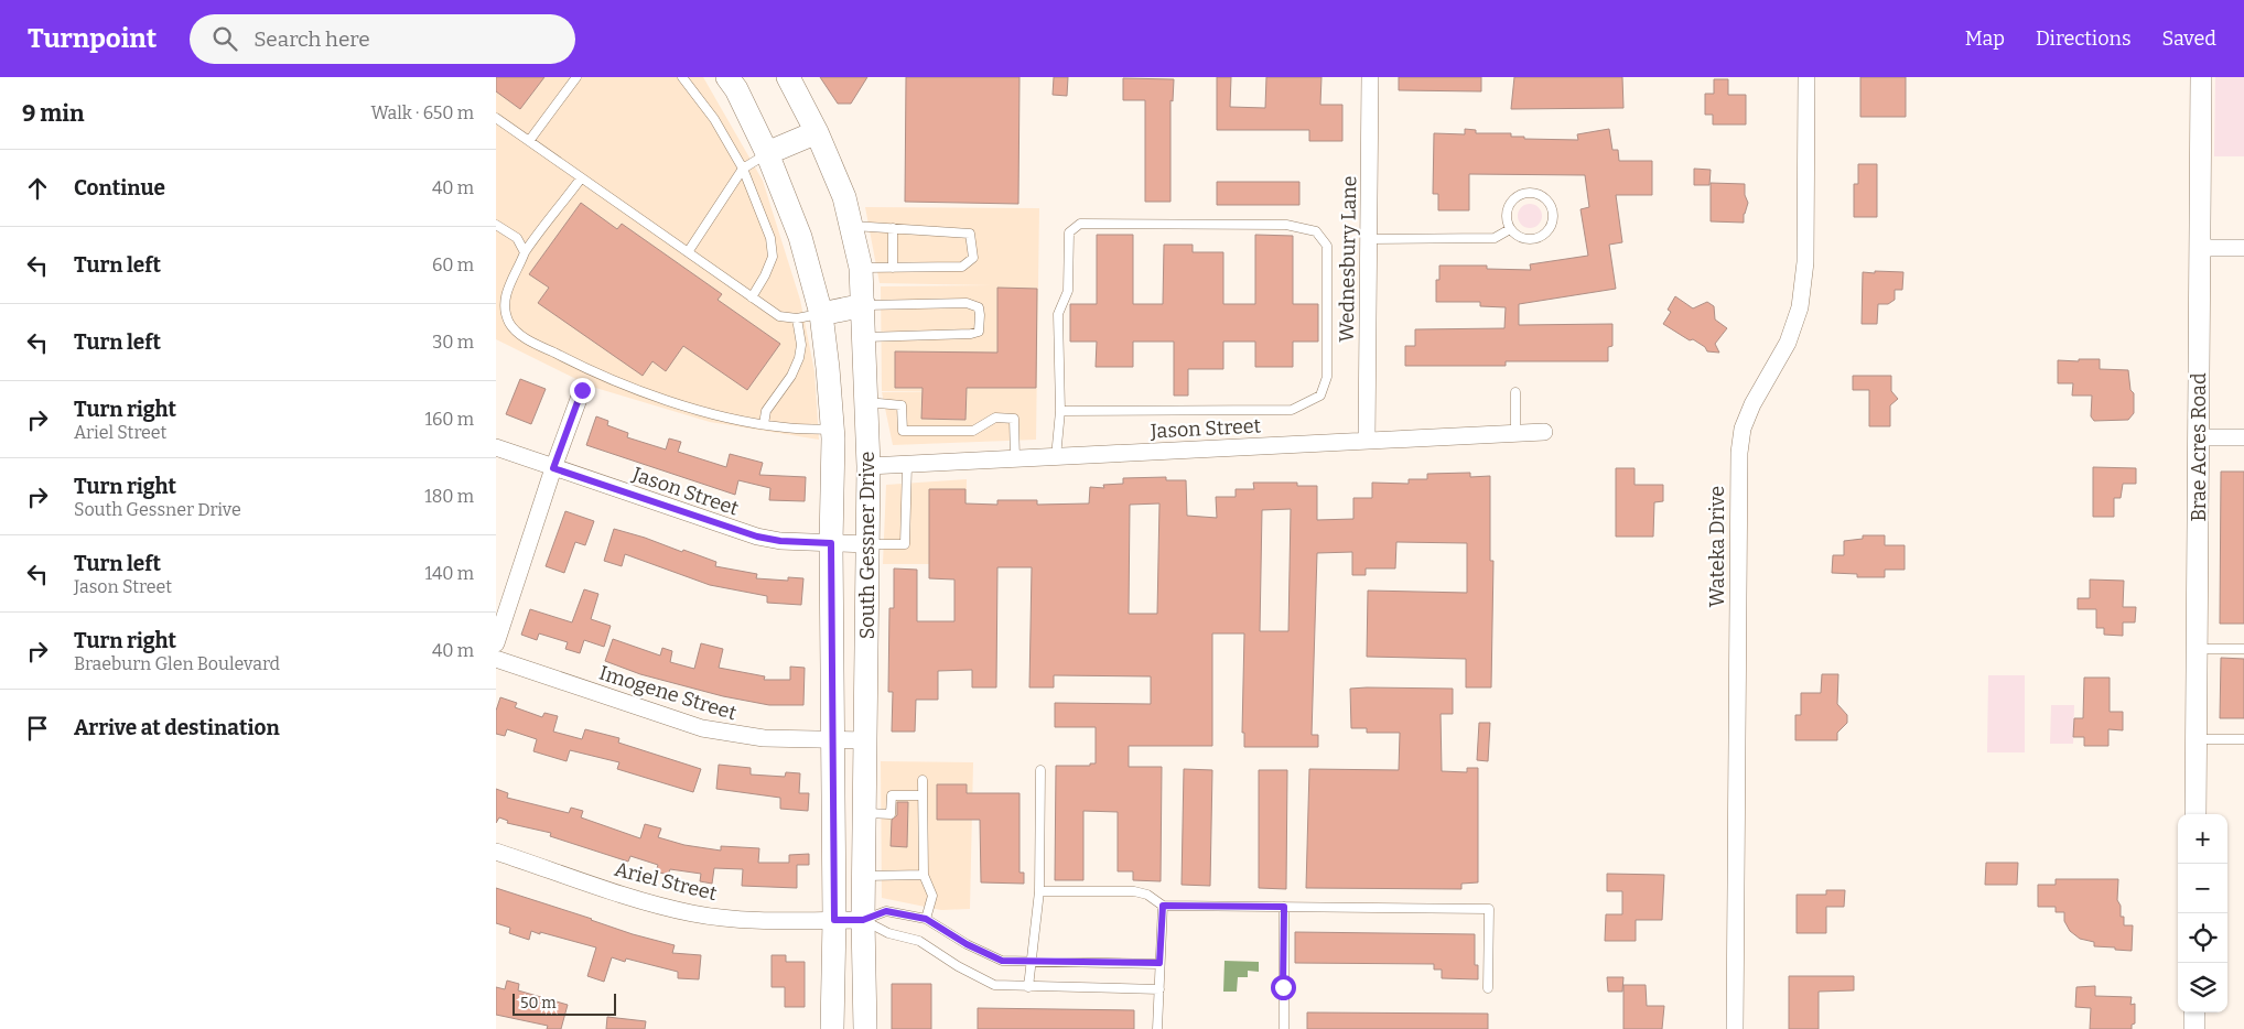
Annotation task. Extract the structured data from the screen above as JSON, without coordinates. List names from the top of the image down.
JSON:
{
  "streets": {
    "main road": ["South Gessner Drive"],
    "street": [
      "Wednesbury Lane",
      "Jason Street",
      "Brae Acres Road",
      "Wateka Drive",
      "Imogene Street",
      "Ariel Street"
    ]
  },
  "crossings": [
    ["Wednesbury Lane", "Jason Street"],
    ["Jason Street", "South Gessner Drive"],
    ["South Gessner Drive", "Imogene Street"],
    ["South Gessner Drive", "Ariel Street"]
  ],
  "scale_bar": "50 m",
  "page": {
    "header": "Turnpoint",
    "search": "Search here",
    "nav": ["Map", "Directions", "Saved"],
    "heading": ["9 min", "Walk · 650 m"],
    "list": [
      ["Continue", "40 m"],
      ["Turn left", "60 m"],
      ["Turn left", "30 m"],
      ["Turn right", "Ariel Street", "160 m"],
      ["Turn right", "South Gessner Drive", "180 m"],
      ["Turn left", "Jason Street", "140 m"],
      ["Turn right", "Braeburn Glen Boulevard", "40 m"],
      "Arrive at destination"
    ],
    "map_buttons": ["+", "−"],
    "scale": "50 m"
  }
}
